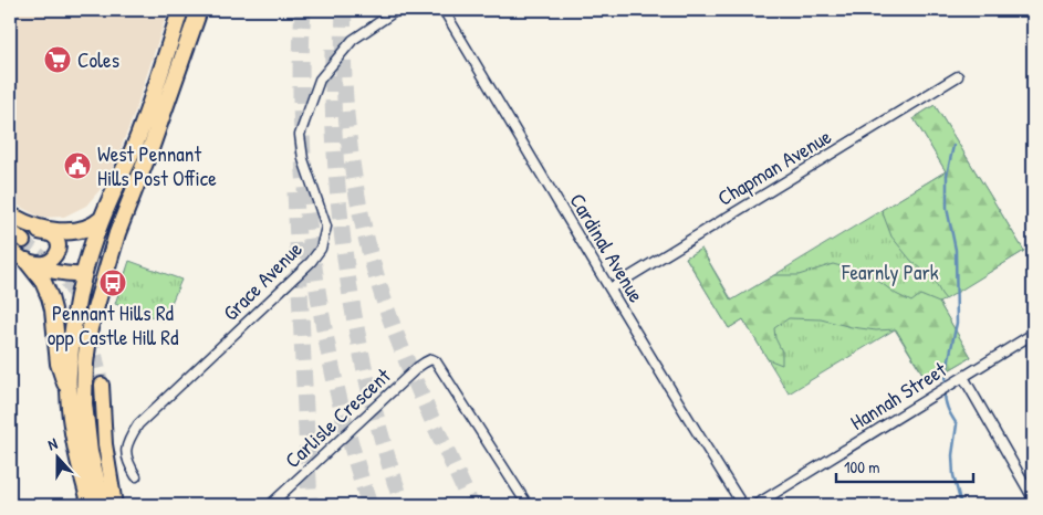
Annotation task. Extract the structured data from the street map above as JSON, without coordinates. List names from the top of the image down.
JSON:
{
  "streets": {
    "street": [
      "Chapman Avenue",
      "Cardinal Avenue",
      "Grace Avenue",
      "Hannah Street",
      "Carlisle Crescent"
    ]
  },
  "crossings": [
    ["Chapman Avenue", "Cardinal Avenue"]
  ],
  "parks": ["Fearnly Park"],
  "places": {
    "supermarket": ["Coles"],
    "public building": ["West Pennant Hills Post Office"],
    "bus stop": ["Pennant Hills Rd opp Castle Hill Rd"]
  },
  "scale_bar": "100 m",
  "north": "top"
}
